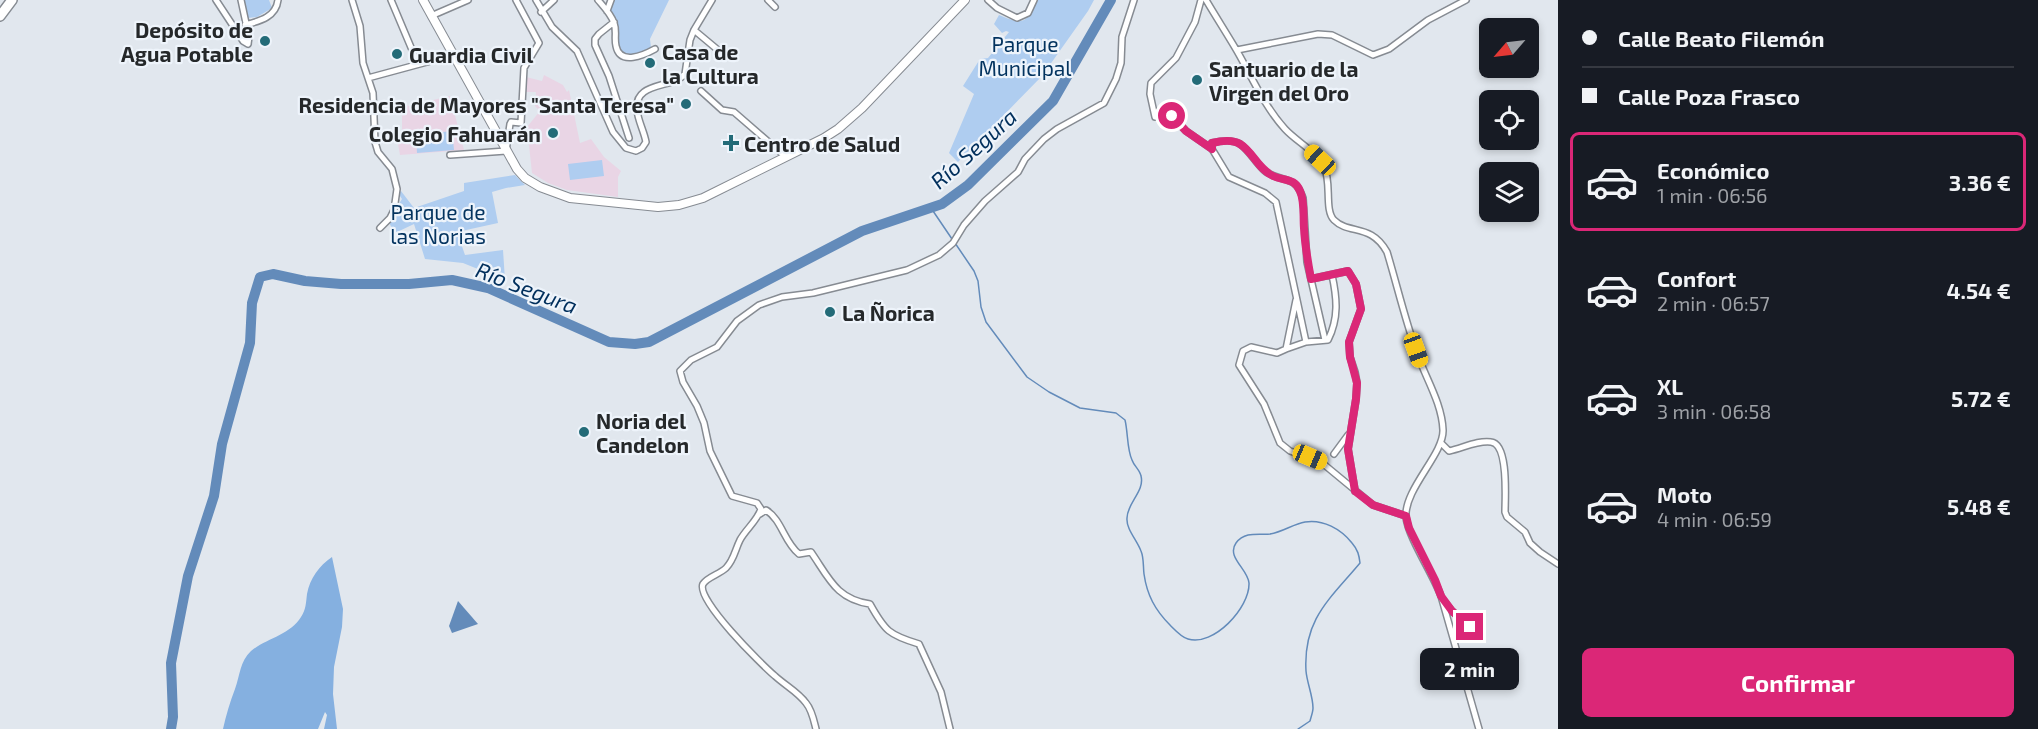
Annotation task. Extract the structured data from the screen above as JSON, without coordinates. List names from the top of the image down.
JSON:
{
  "water": ["Río Segura"],
  "parks": ["Parque Municipal", "Parque de las Norias"],
  "places": {
    "other": [
      "Depósito de Agua Potable",
      "Guardia Civil",
      "Casa de la Cultura",
      "Santuario de la Virgen del Oro",
      "Residencia de Mayores \"Santa Teresa\"",
      "Colegio Fahuarán",
      "La Ñorica",
      "Noria del Candelon"
    ],
    "health": ["Centro de Salud"]
  },
  "north": "bottom left",
  "page": {
    "banner": ["Calle Beato Filemón", "Calle Poza Frasco"],
    "list": [
      {
        "name": "Económico",
        "note": "1 min · 06:56",
        "value": "3.36 €"
      },
      {
        "name": "Confort",
        "note": "2 min · 06:57",
        "value": "4.54 €"
      },
      {
        "name": "XL",
        "note": "3 min · 06:58",
        "value": "5.72 €"
      },
      {
        "name": "Moto",
        "note": "4 min · 06:59",
        "value": "5.48 €"
      }
    ],
    "buttons": "Confirmar",
    "bubble": "2 min"
  }
}
